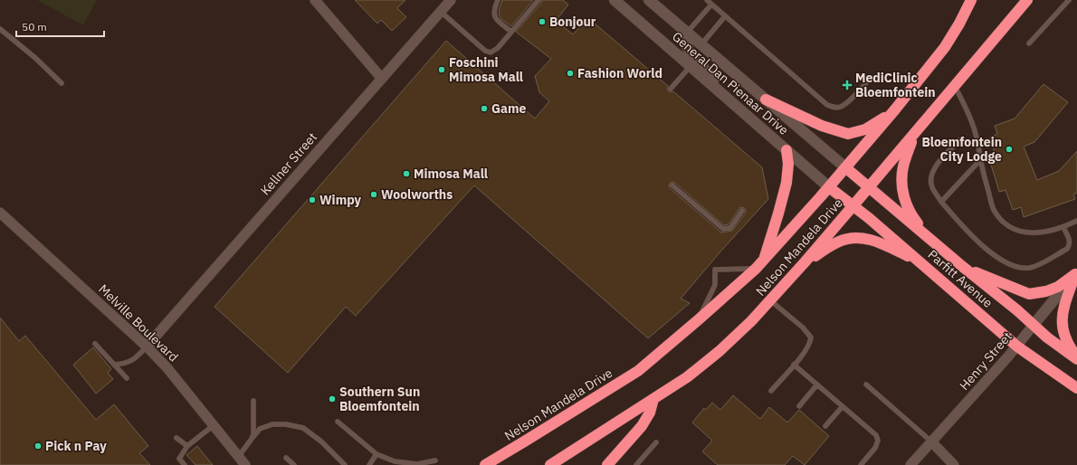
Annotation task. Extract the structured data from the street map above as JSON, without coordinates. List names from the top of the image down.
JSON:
{
  "streets": {
    "highway": ["Nelson Mandela Drive", "Parfitt Avenue"],
    "street": [
      "General Dan Pienaar Drive",
      "Kellner Street",
      "Melville Boulevard",
      "Henry Street"
    ]
  },
  "crossings": [
    ["General Dan Pienaar Drive", "Nelson Mandela Drive"],
    ["General Dan Pienaar Drive", "Parfitt Avenue"],
    ["Kellner Street", "Melville Boulevard"],
    ["Nelson Mandela Drive", "Parfitt Avenue"],
    ["Parfitt Avenue", "Henry Street"]
  ],
  "places": {
    "other": [
      "Bonjour",
      "Foschini Mimosa Mall",
      "Fashion World",
      "Game",
      "Bloemfontein City Lodge",
      "Mimosa Mall",
      "Woolworths",
      "Wimpy",
      "Southern Sun Bloemfontein",
      "Pick n Pay"
    ],
    "health": ["MediClinic Bloemfontein"]
  },
  "scale_bar": "50 m"
}
